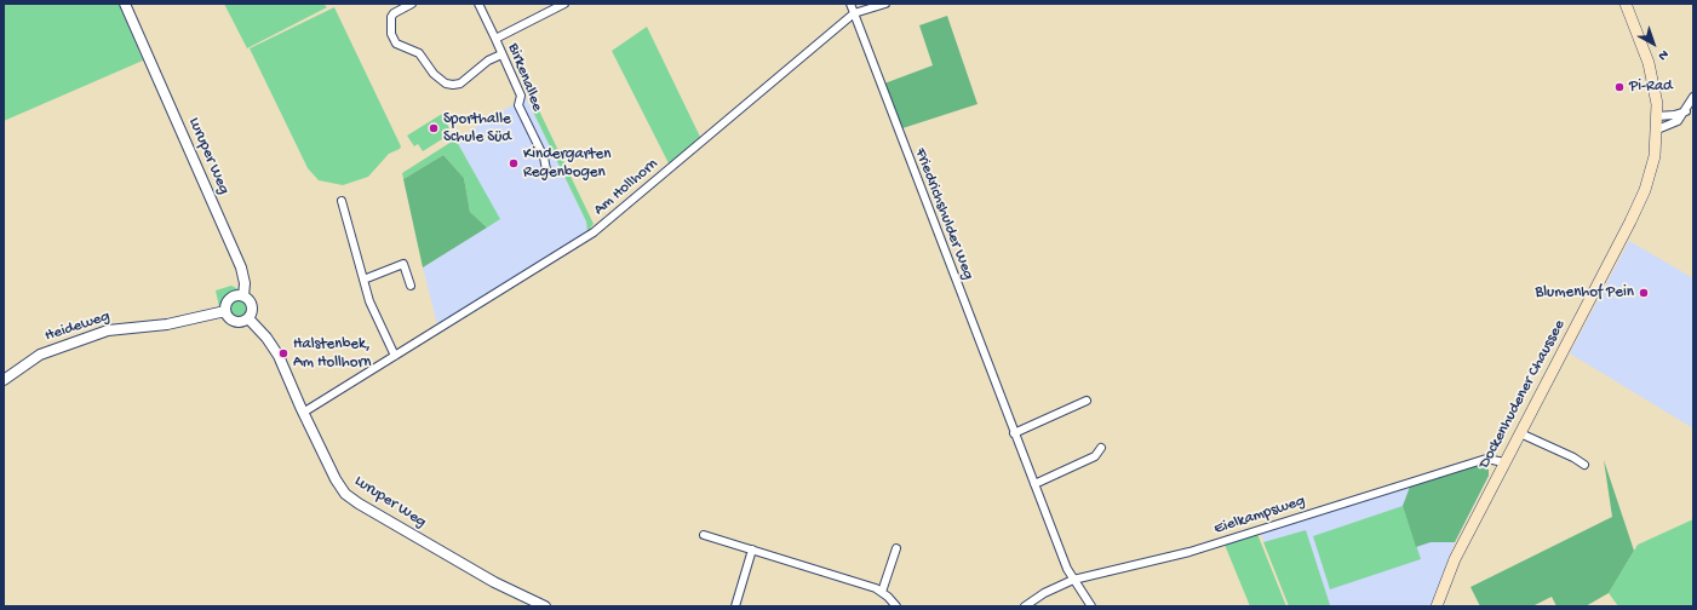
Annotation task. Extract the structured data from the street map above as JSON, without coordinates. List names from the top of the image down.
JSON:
{
  "streets": {
    "main road": ["Dockenhudener Chaussee"],
    "street": [
      "Birkenallee",
      "Luruper Weg",
      "Am Hollhorn",
      "Friedrichshulder Weg",
      "Heideweg",
      "Eielkampsweg"
    ]
  },
  "crossings": [
    ["Luruper Weg", "Am Hollhorn"],
    ["Luruper Weg", "Heideweg"],
    ["Am Hollhorn", "Friedrichshulder Weg"],
    ["Friedrichshulder Weg", "Eielkampsweg"],
    ["Dockenhudener Chaussee", "Eielkampsweg"]
  ],
  "places": [
    "Pi-Rad",
    "Sporthalle Schule Süd",
    "Kindergarten Regenbogen",
    "Blumenhof Pein",
    "Halstenbek, Am Hollhorn"
  ],
  "north": "bottom right"
}
